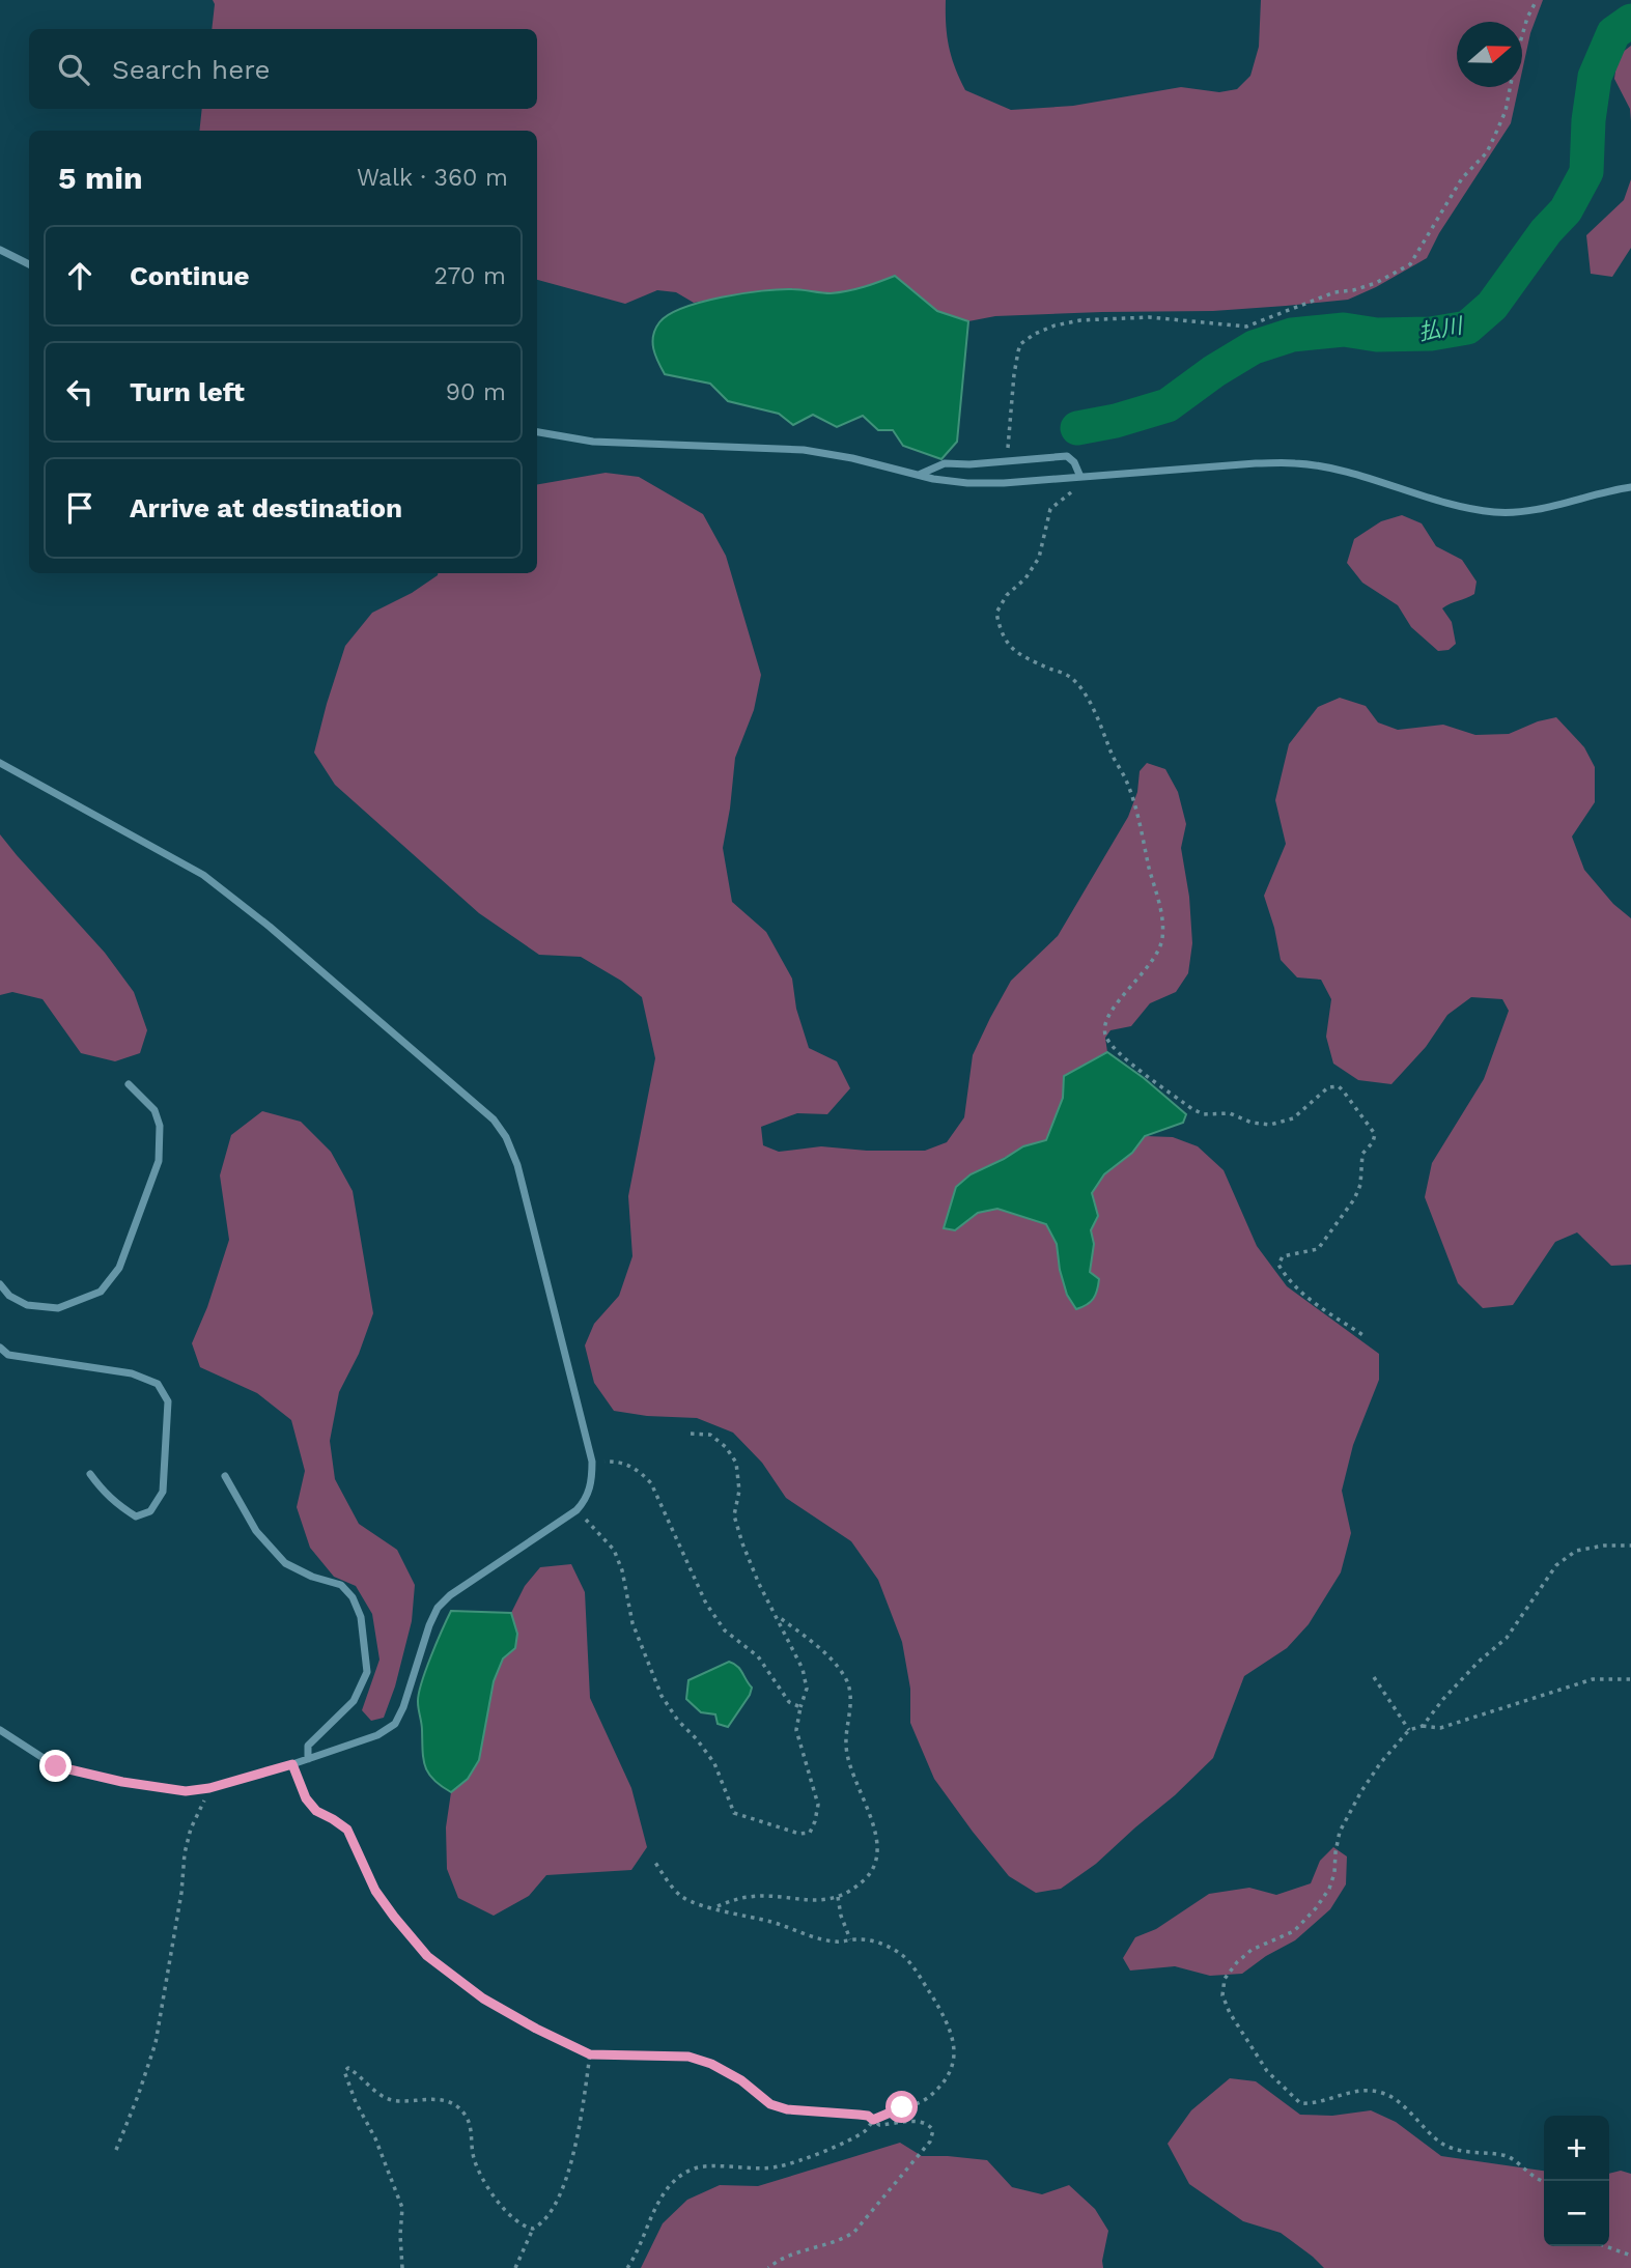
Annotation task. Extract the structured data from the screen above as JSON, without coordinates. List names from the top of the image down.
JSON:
{
  "water": ["払川"],
  "north": "right",
  "page": {
    "search": "Search here",
    "heading": ["5 min", "Walk · 360 m"],
    "list": [
      ["Continue", "270 m"],
      ["Turn left", "90 m"],
      "Arrive at destination"
    ],
    "map_buttons": ["+", "−"]
  }
}
